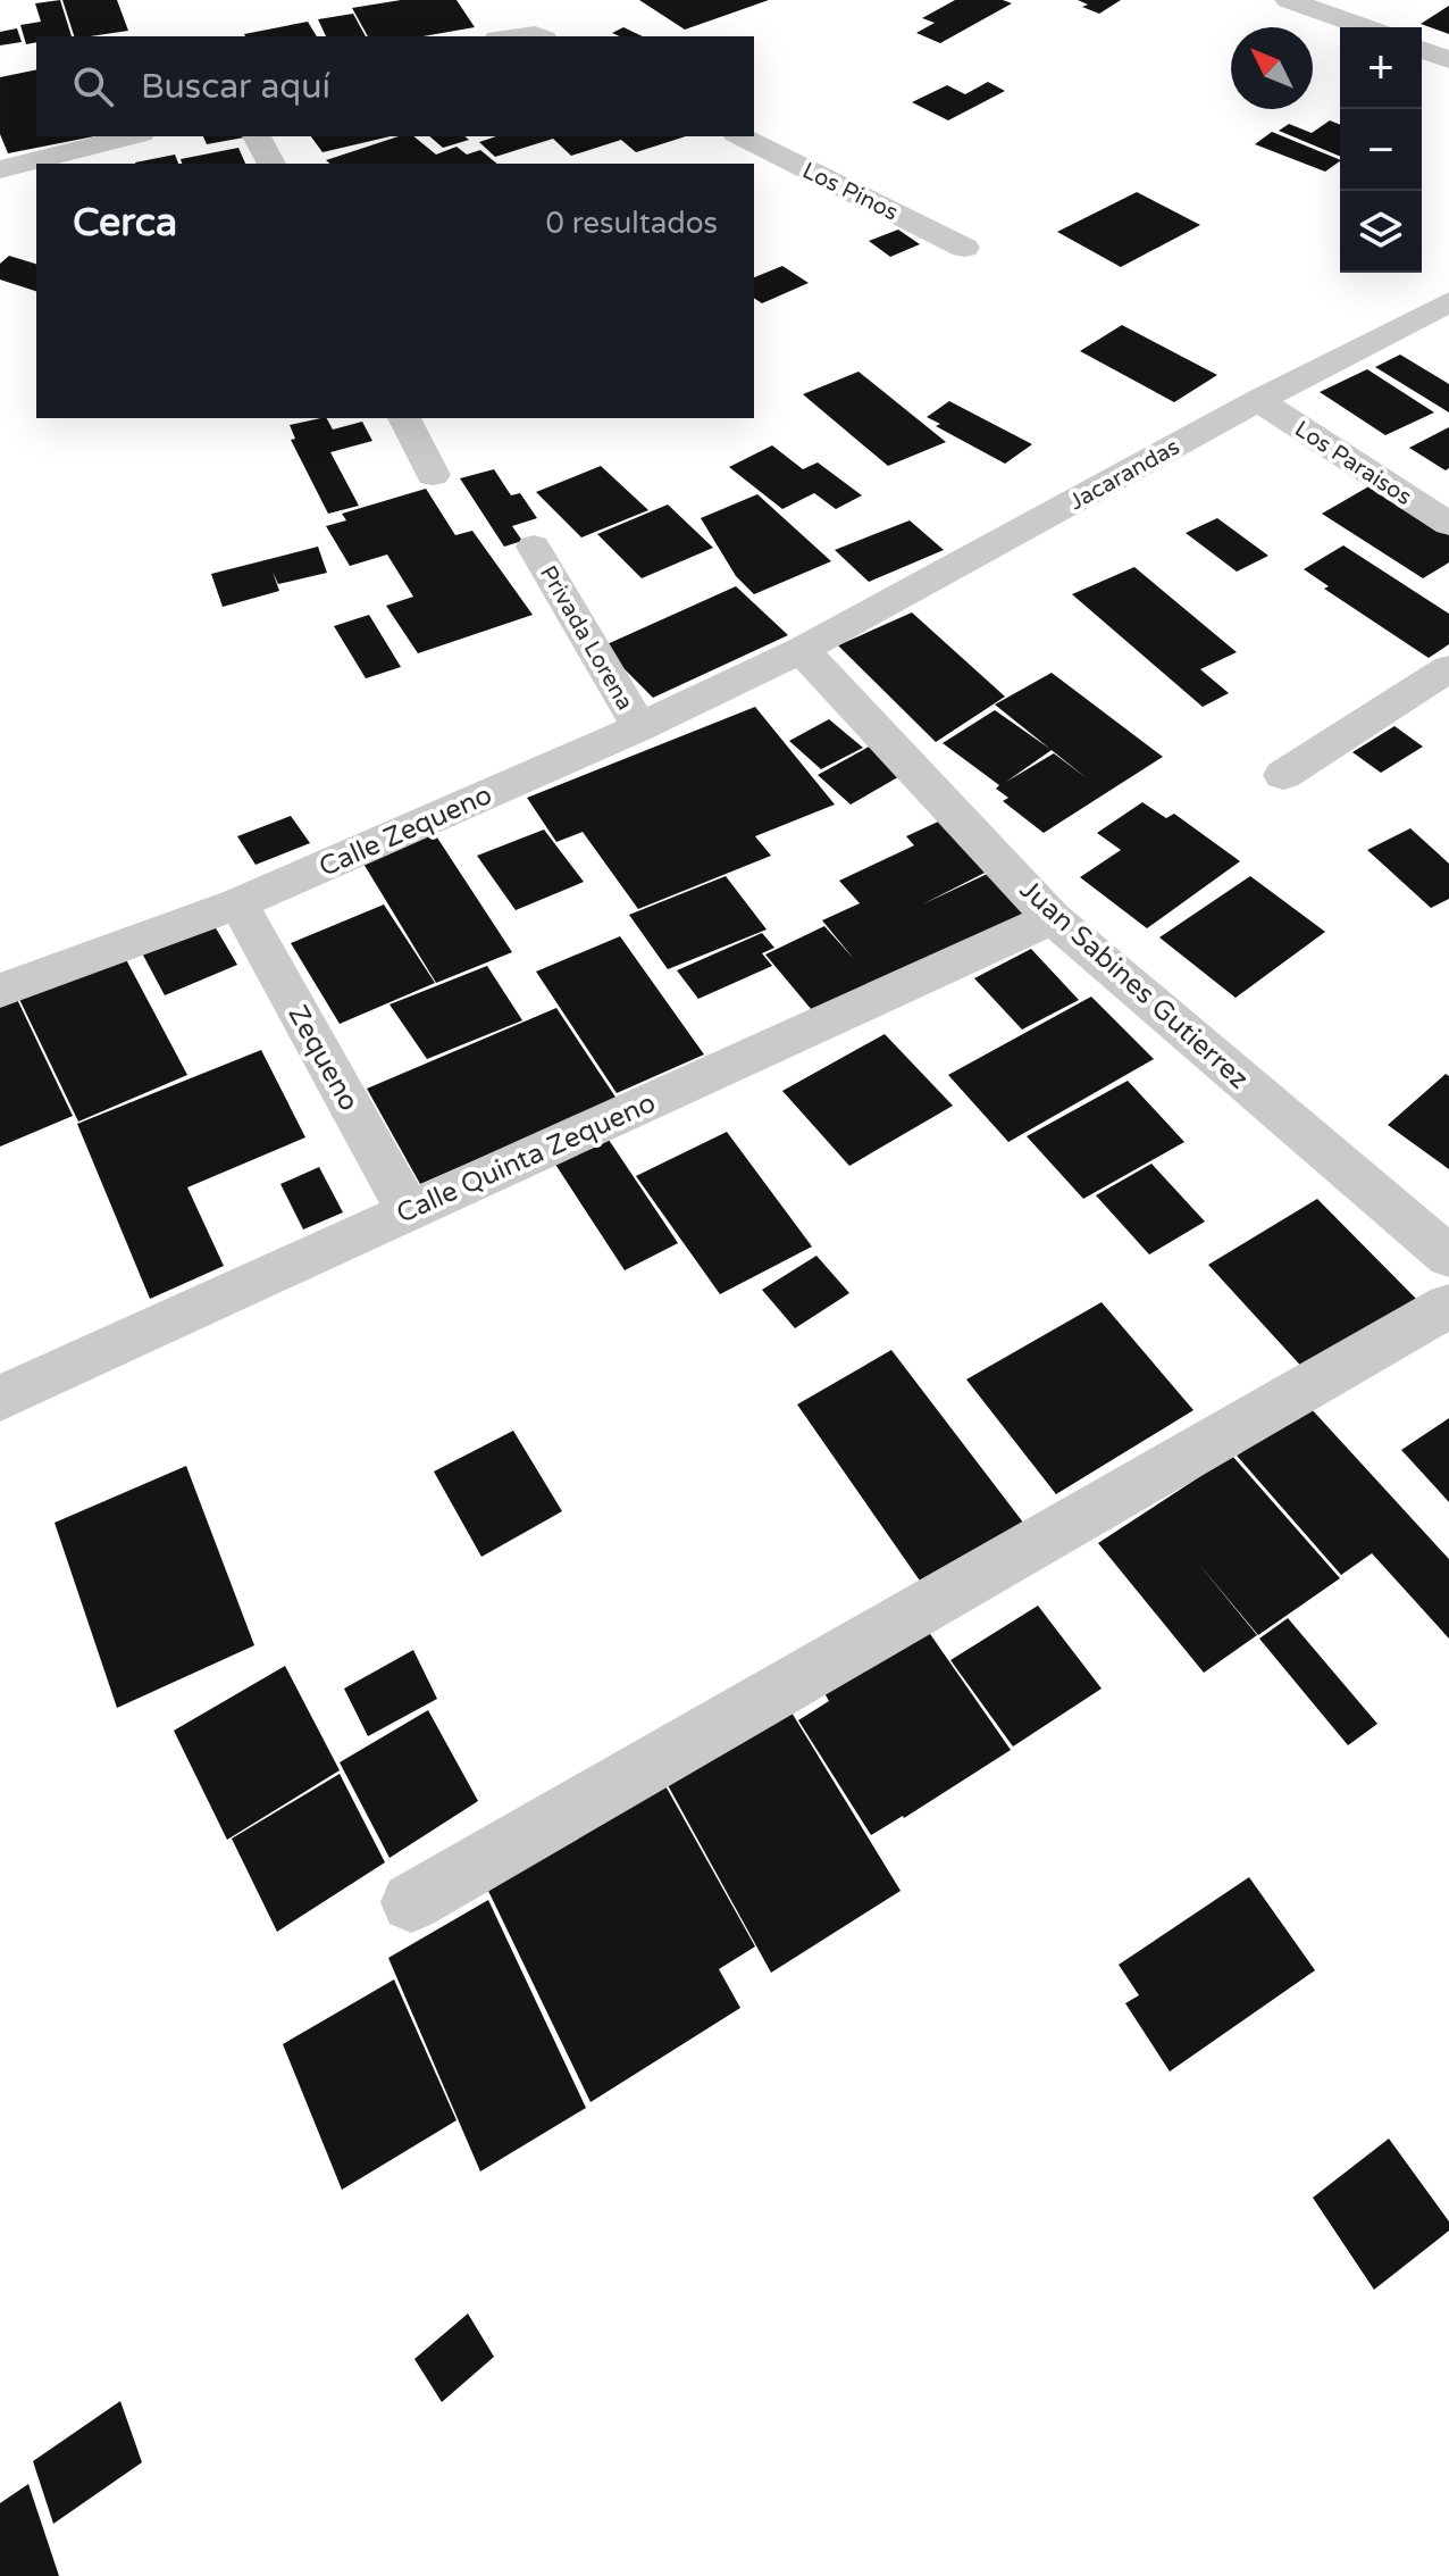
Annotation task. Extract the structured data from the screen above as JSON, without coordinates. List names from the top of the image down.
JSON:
{
  "streets": {
    "street": [
      "Los Pinos",
      "Los Paraisos",
      "Jacarandas",
      "Privada Lorena",
      "Calle Zequeno",
      "Juan Sabines Gutierrez",
      "Zequeno",
      "Calle Quinta Zequeno"
    ]
  },
  "crossings": [
    ["Los Paraisos", "Jacarandas"],
    ["Jacarandas", "Calle Zequeno"],
    ["Jacarandas", "Juan Sabines Gutierrez"],
    ["Privada Lorena", "Calle Zequeno"],
    ["Calle Zequeno", "Juan Sabines Gutierrez"],
    ["Calle Zequeno", "Zequeno"],
    ["Juan Sabines Gutierrez", "Calle Quinta Zequeno"],
    ["Zequeno", "Calle Quinta Zequeno"]
  ],
  "north": "top left",
  "page": {
    "map_buttons": ["+", "−"],
    "search": "Buscar aquí",
    "heading": ["Cerca", "0 resultados"]
  }
}
